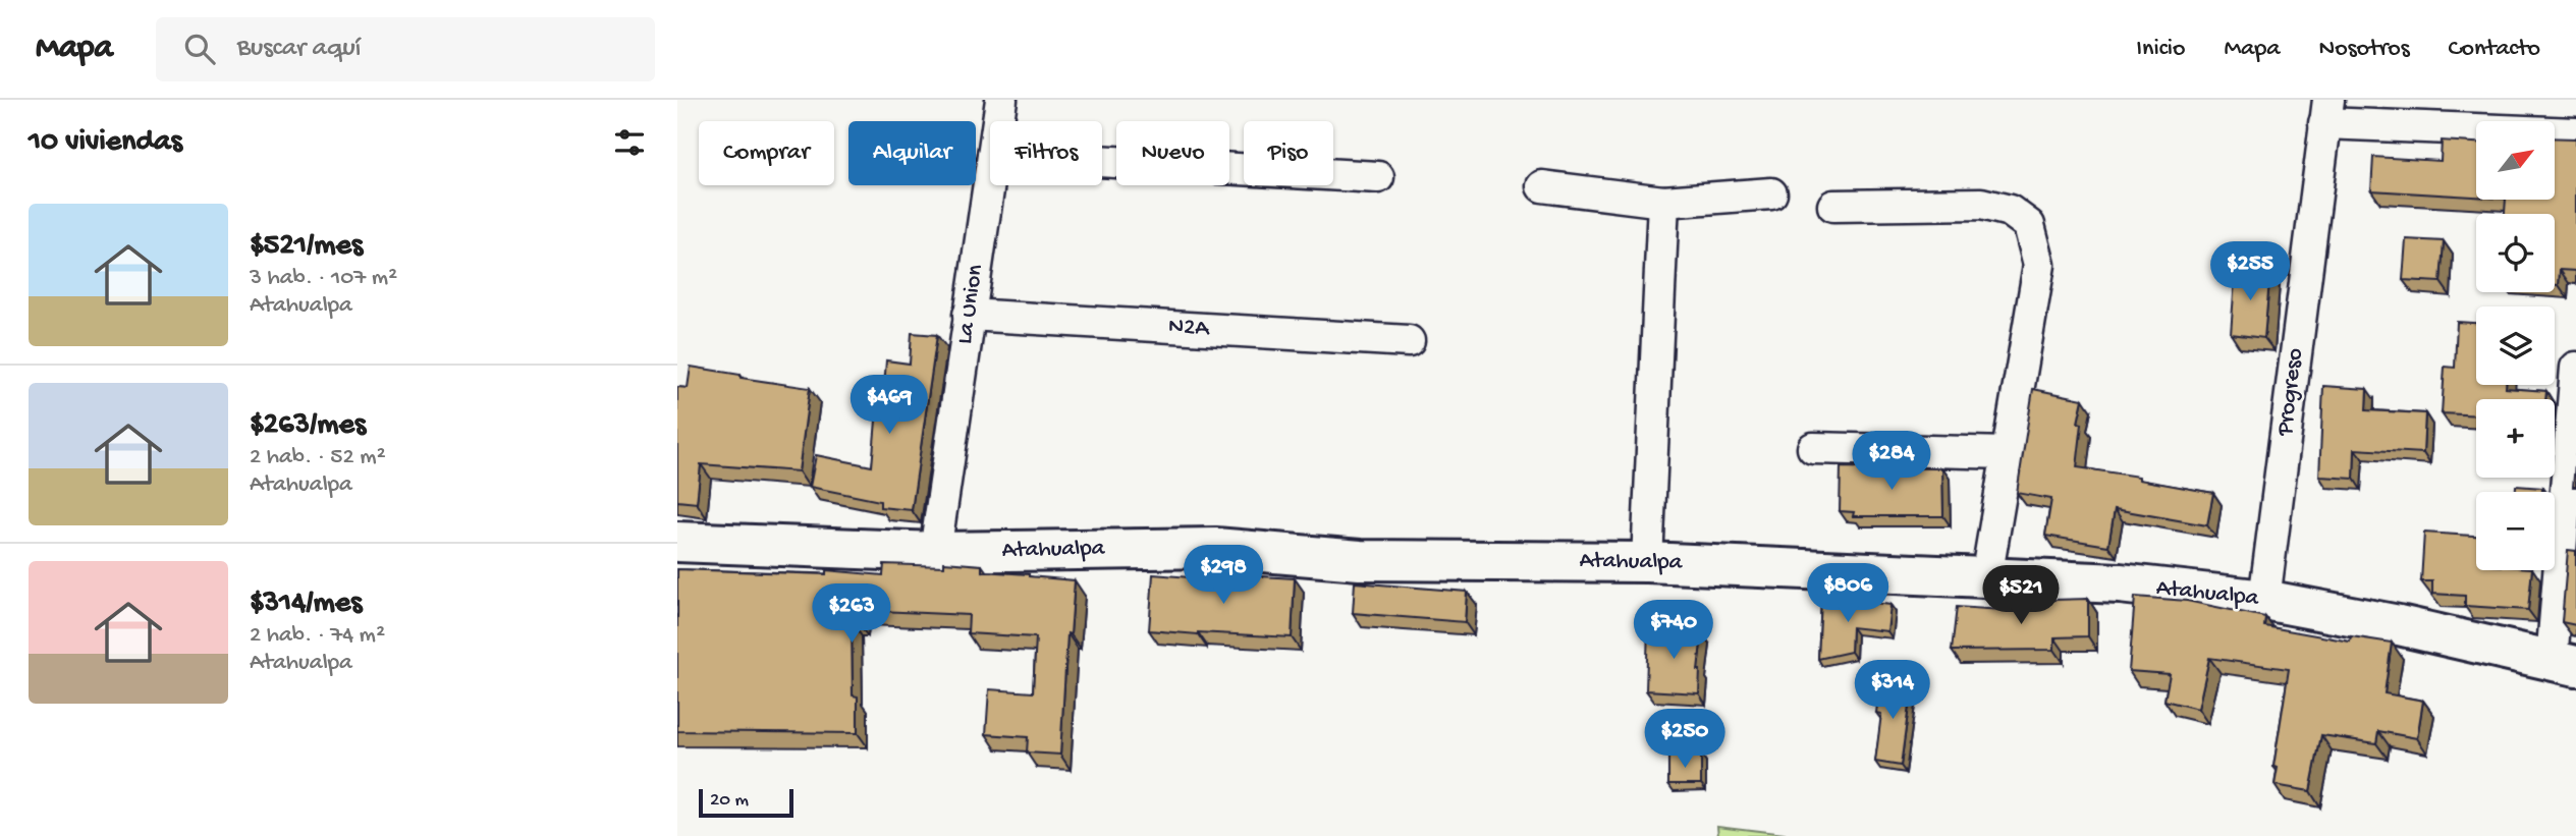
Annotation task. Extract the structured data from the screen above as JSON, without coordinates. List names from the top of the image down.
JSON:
{
  "streets": {
    "street": [
      "La Union",
      "N2A",
      "Progreso",
      "Atahualpa"
    ]
  },
  "crossings": [
    ["La Union", "N2A"],
    ["La Union", "Atahualpa"],
    ["Progreso", "Atahualpa"]
  ],
  "scale_bar": "20 m",
  "north": "top right",
  "page": {
    "header": "Mapa",
    "search": "Buscar aquí",
    "nav": [
      "Inicio",
      "Mapa",
      "Nosotros",
      "Contacto"
    ],
    "heading": "10 viviendas",
    "map_buttons": ["+", "−"],
    "chip": [
      "Comprar",
      "Alquilar",
      "Filtros",
      "Nuevo",
      "Piso"
    ],
    "list": [
      {
        "name": "$521/mes",
        "note": "3 hab. · 107 m² · Atahualpa"
      },
      {
        "name": "$263/mes",
        "note": "2 hab. · 52 m² · Atahualpa"
      },
      {
        "name": "$314/mes",
        "note": "2 hab. · 74 m² · Atahualpa"
      }
    ],
    "price": [
      "$255",
      "$469",
      "$284",
      "$298",
      "$806",
      "$521",
      "$263",
      "$740",
      "$314",
      "$250"
    ],
    "scale": "20 m"
  }
}
